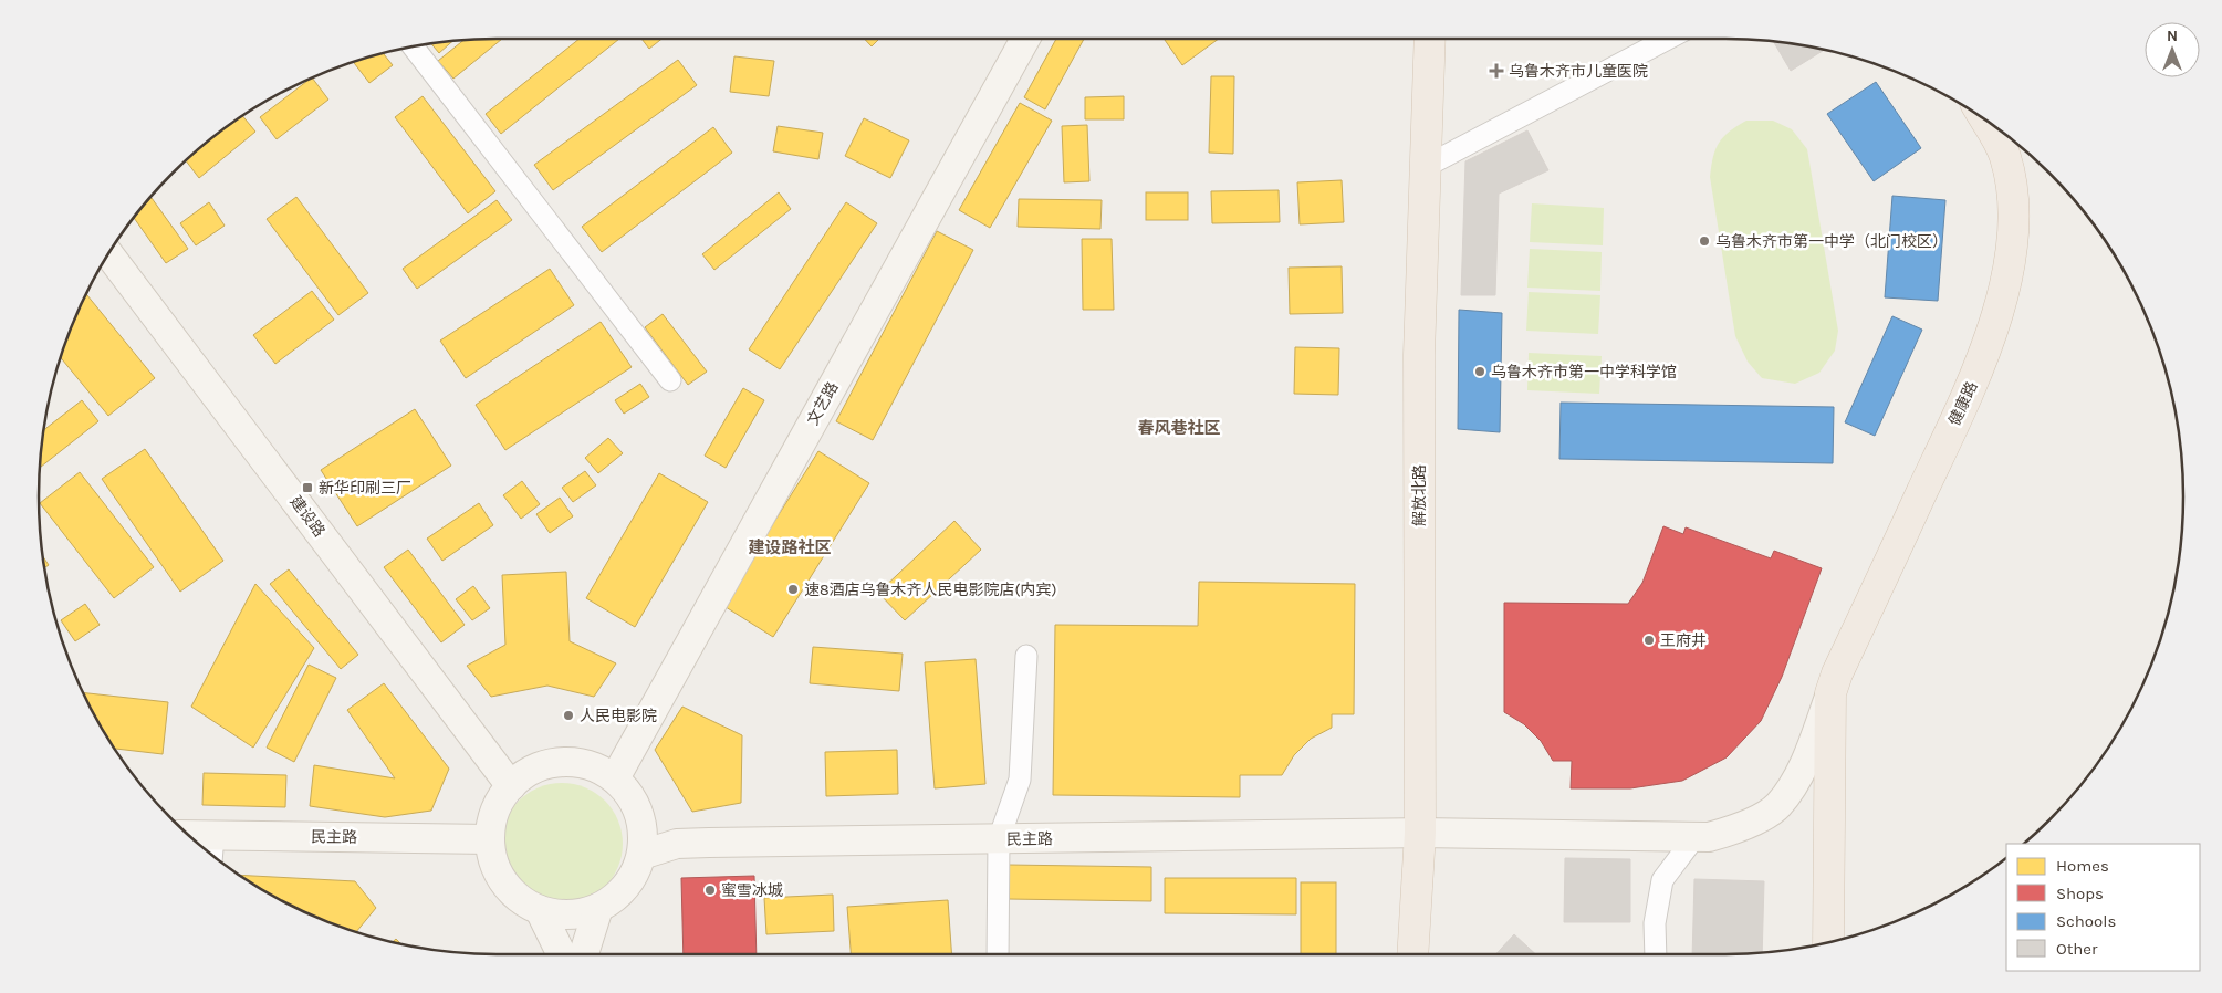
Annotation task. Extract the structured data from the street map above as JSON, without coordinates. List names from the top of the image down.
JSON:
{
  "streets": {
    "main road": ["健康路", "解放北路"],
    "street": ["文艺路", "建设路", "民主路"]
  },
  "crossings": [
    ["文艺路", "建设路"],
    ["文艺路", "民主路"],
    ["健康路", "民主路"],
    ["解放北路", "民主路"],
    ["建设路", "民主路"]
  ],
  "districts": ["春风巷社区", "建设路社区"],
  "places": {
    "health": ["乌鲁木齐市儿童医院"],
    "other": [
      "乌鲁木齐市第一中学（北门校区）",
      "乌鲁木齐市第一中学科学馆",
      "速8酒店乌鲁木齐人民电影院店(内宾)",
      "王府井",
      "人民电影院",
      "蜜雪冰城"
    ],
    "transit": ["新华印刷三厂"]
  },
  "legend": [
    "Homes",
    "Shops",
    "Schools",
    "Other"
  ],
  "north": "top"
}
